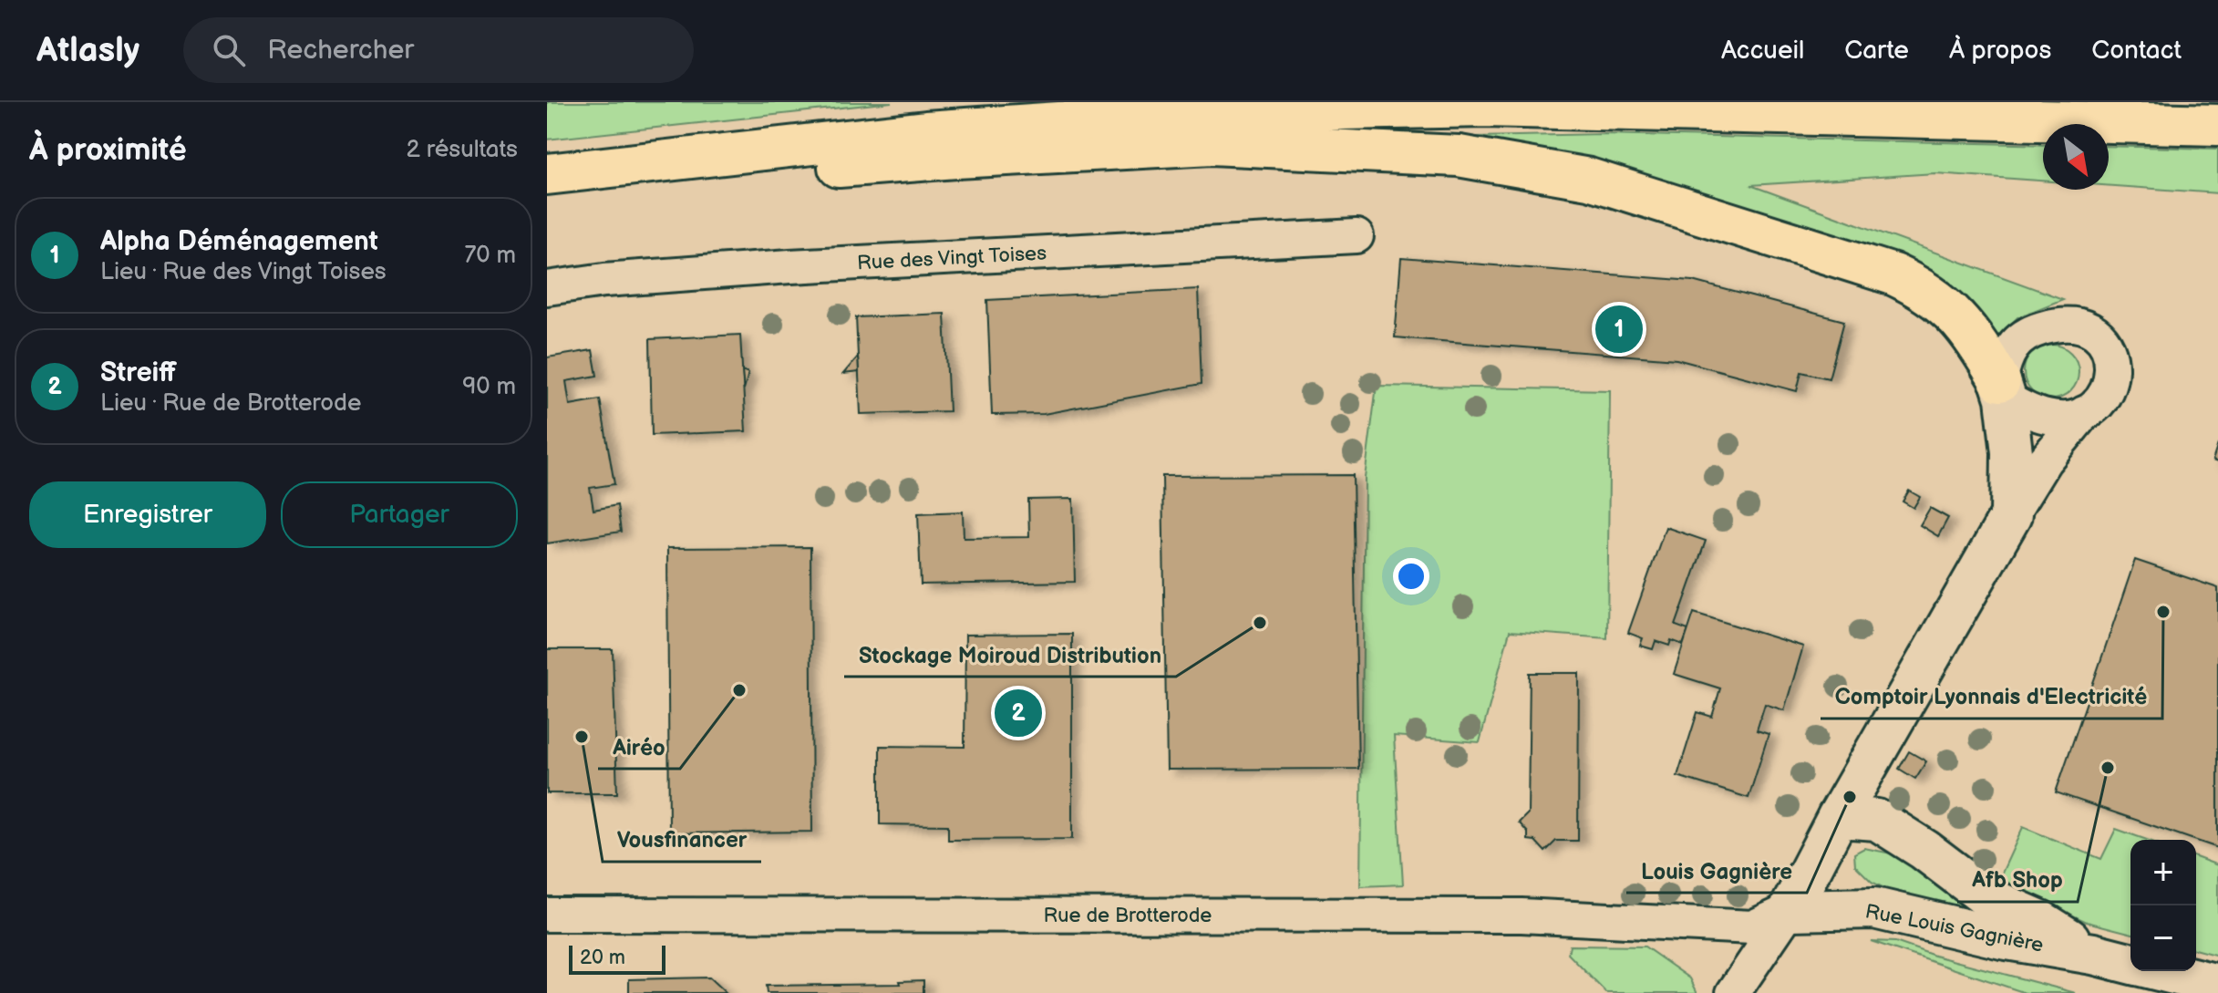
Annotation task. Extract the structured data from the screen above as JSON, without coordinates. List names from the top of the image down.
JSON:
{
  "streets": {
    "street": ["Rue des Vingt Toises", "Rue de Brotterode", "Rue Louis Gagnière"]
  },
  "crossings": [
    ["Rue de Brotterode", "Rue Louis Gagnière"]
  ],
  "places": [
    "Comptoir Lyonnais d'Electricité",
    "Stockage Moiroud Distribution",
    "Airéo",
    "Vousfinancer",
    "Afb Shop",
    "Louis Gagnière"
  ],
  "scale_bar": "20 m",
  "north": "bottom right",
  "page": {
    "header": "Atlasly",
    "search": "Rechercher",
    "nav": [
      "Accueil",
      "Carte",
      "À propos",
      "Contact"
    ],
    "heading": ["À proximité", "2 résultats"],
    "list": [
      {
        "mark": "1",
        "name": "Alpha Déménagement",
        "note": "Lieu · Rue des Vingt Toises",
        "value": "70 m"
      },
      {
        "mark": "2",
        "name": "Streiff",
        "note": "Lieu · Rue de Brotterode",
        "value": "90 m"
      }
    ],
    "pins": ["1", "2"],
    "buttons": ["Enregistrer", "Partager"],
    "map_buttons": ["+", "−"],
    "scale": "20 m"
  }
}
